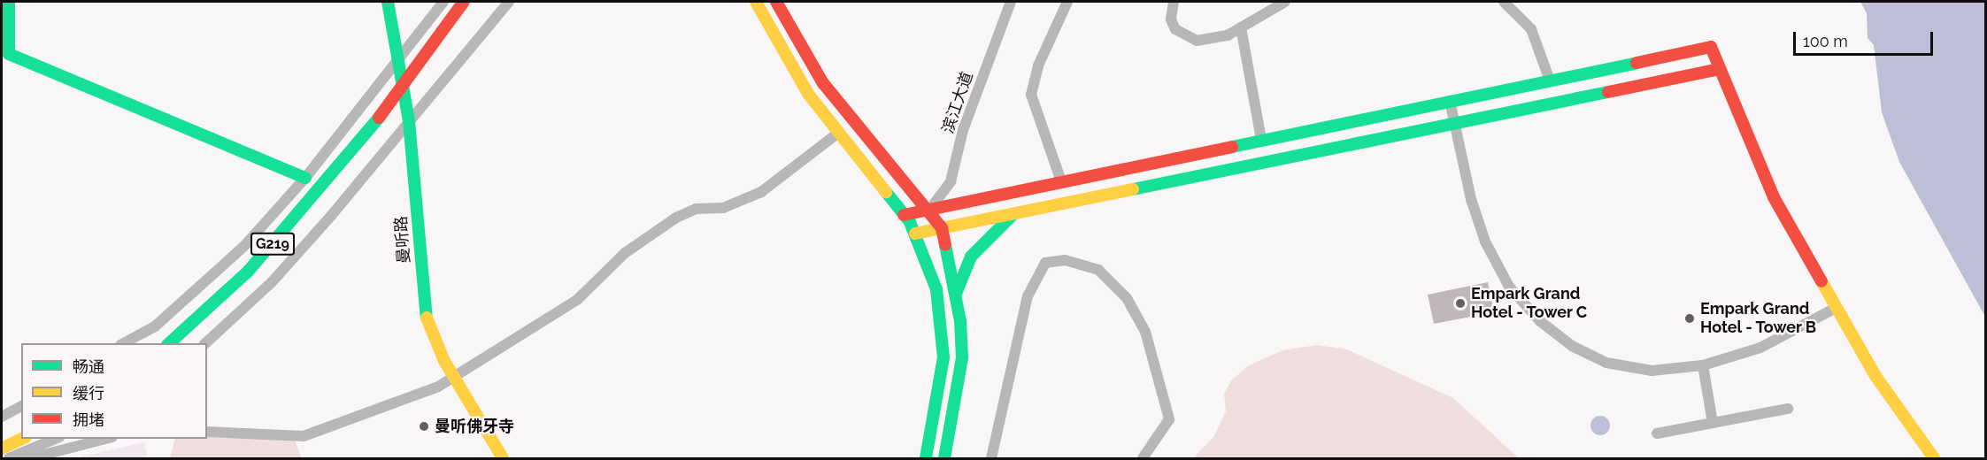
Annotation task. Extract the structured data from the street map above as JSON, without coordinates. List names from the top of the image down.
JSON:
{
  "streets": {
    "main road": ["曼听路", "G219"],
    "street": ["滨江大道"]
  },
  "places": ["Empark Grand Hotel - Tower C", "Empark Grand Hotel - Tower B", "曼听佛牙寺"],
  "legend": ["畅通", "缓行", "拥堵"],
  "scale_bar": "100 m"
}
